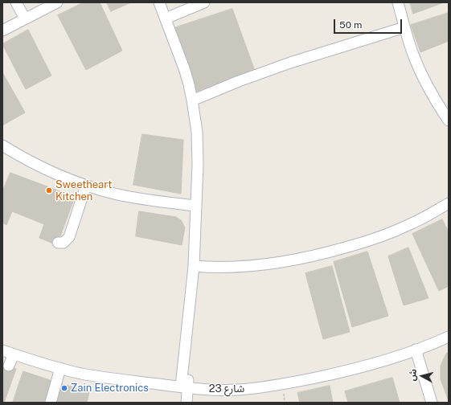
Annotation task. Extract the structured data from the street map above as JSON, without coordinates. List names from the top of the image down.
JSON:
{
  "streets": {
    "street": ["شارع 23"]
  },
  "places": ["Sweetheart Kitchen", "Zain Electronics"],
  "scale_bar": "50 m",
  "north": "left"
}
